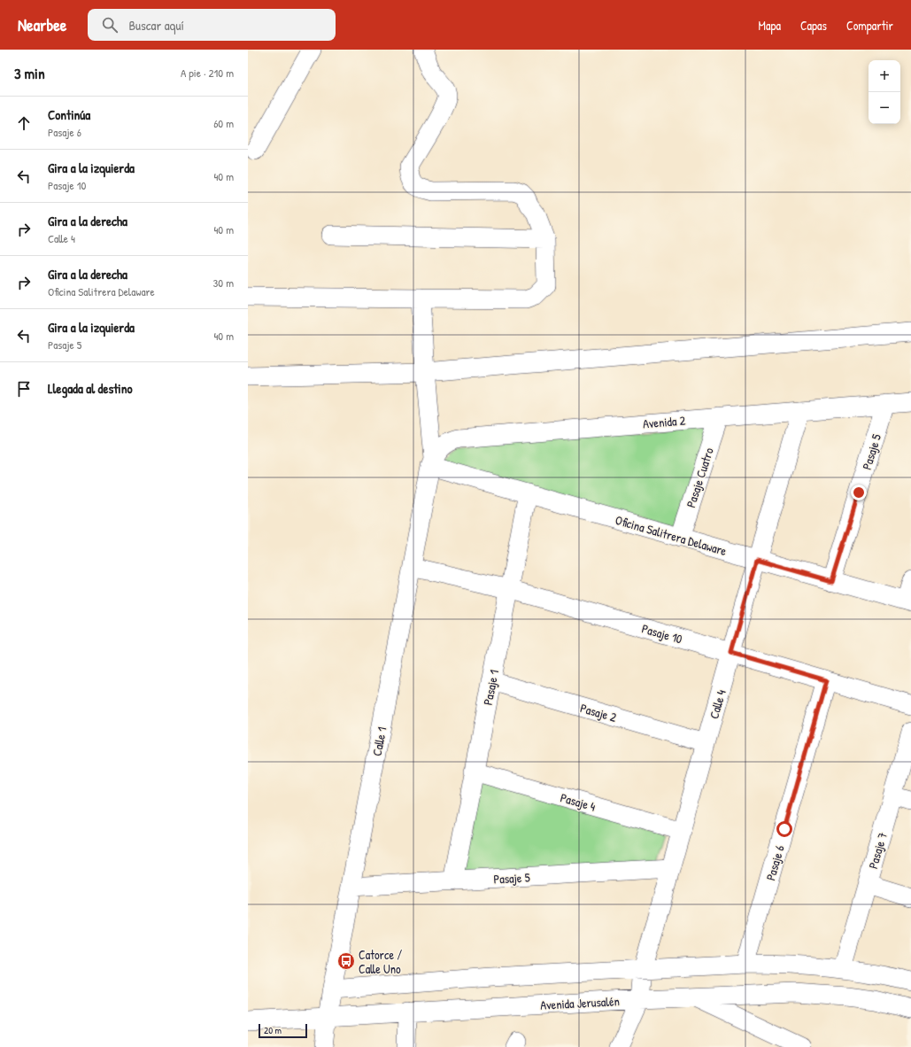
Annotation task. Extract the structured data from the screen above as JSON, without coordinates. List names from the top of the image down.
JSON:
{
  "streets": {
    "street": [
      "Avenida 2",
      "Pasaje 5",
      "Pasaje Cuatro",
      "Oficina Salitrera Delaware",
      "Pasaje 10",
      "Pasaje 1",
      "Calle 4",
      "Pasaje 2",
      "Calle 1",
      "Pasaje 4",
      "Pasaje 7",
      "Pasaje 6",
      "Avenida Jerusalén"
    ]
  },
  "crossings": [
    ["Avenida 2", "Pasaje 5"],
    ["Avenida 2", "Pasaje Cuatro"],
    ["Avenida 2", "Oficina Salitrera Delaware"],
    ["Avenida 2", "Calle 4"],
    ["Avenida 2", "Calle 1"],
    ["Pasaje 5", "Oficina Salitrera Delaware"],
    ["Pasaje 5", "Pasaje 1"],
    ["Pasaje 5", "Calle 4"],
    ["Pasaje 5", "Calle 1"],
    ["Pasaje Cuatro", "Oficina Salitrera Delaware"],
    ["Oficina Salitrera Delaware", "Pasaje 1"],
    ["Oficina Salitrera Delaware", "Calle 4"],
    ["Oficina Salitrera Delaware", "Calle 1"],
    ["Pasaje 10", "Pasaje 1"],
    ["Pasaje 10", "Calle 4"],
    ["Pasaje 10", "Calle 1"],
    ["Pasaje 10", "Pasaje 6"],
    ["Pasaje 1", "Pasaje 2"],
    ["Pasaje 1", "Pasaje 4"],
    ["Calle 4", "Pasaje 2"],
    ["Calle 4", "Pasaje 4"],
    ["Calle 4", "Avenida Jerusalén"],
    ["Calle 1", "Avenida Jerusalén"]
  ],
  "places": {
    "bus stop": ["Catorce / Calle Uno"]
  },
  "scale_bar": "20 m",
  "page": {
    "header": "Nearbee",
    "search": "Buscar aquí",
    "nav": ["Mapa", "Capas", "Compartir"],
    "heading": ["3 min", "A pie · 210 m"],
    "map_buttons": ["+", "−"],
    "list": [
      ["Continúa", "Pasaje 6", "60 m"],
      ["Gira a la izquierda", "Pasaje 10", "40 m"],
      ["Gira a la derecha", "Calle 4", "40 m"],
      ["Gira a la derecha", "Oficina Salitrera Delaware", "30 m"],
      ["Gira a la izquierda", "Pasaje 5", "40 m"],
      "Llegada al destino"
    ],
    "scale": "20 m"
  }
}
